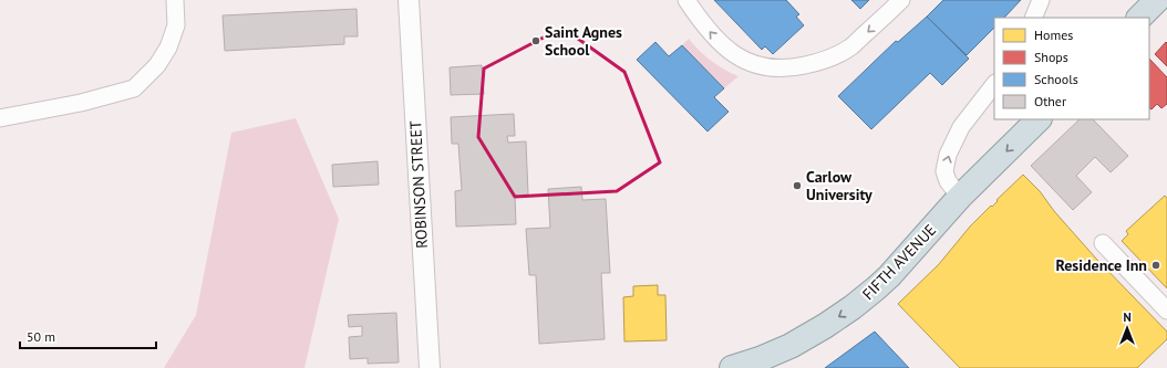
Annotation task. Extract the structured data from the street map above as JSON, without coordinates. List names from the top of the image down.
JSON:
{
  "streets": {
    "highway": ["FIFTH AVENUE"],
    "street": ["ROBINSON STREET"]
  },
  "one_way": ["FIFTH AVENUE"],
  "places": ["Saint Agnes School", "Carlow University", "Residence Inn"],
  "legend": [
    "Homes",
    "Shops",
    "Schools",
    "Other"
  ],
  "scale_bar": "50 m",
  "north": "top"
}
